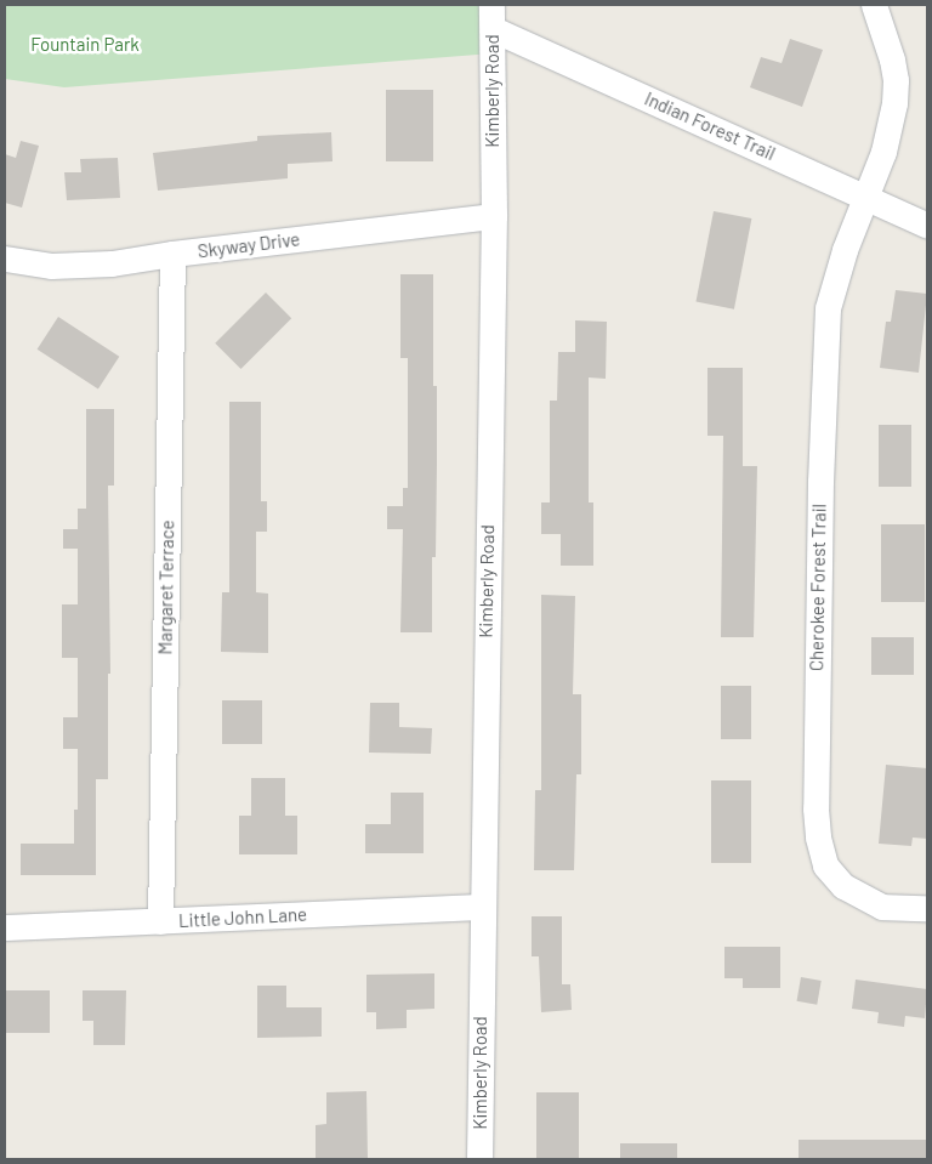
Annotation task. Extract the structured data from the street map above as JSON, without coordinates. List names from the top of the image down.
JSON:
{
  "streets": {
    "street": [
      "Kimberly Road",
      "Indian Forest Trail",
      "Skyway Drive",
      "Margaret Terrace",
      "Cherokee Forest Trail",
      "Little John Lane"
    ]
  },
  "crossings": [
    ["Kimberly Road", "Indian Forest Trail"],
    ["Kimberly Road", "Skyway Drive"],
    ["Kimberly Road", "Little John Lane"],
    ["Indian Forest Trail", "Cherokee Forest Trail"],
    ["Skyway Drive", "Margaret Terrace"],
    ["Margaret Terrace", "Little John Lane"]
  ],
  "parks": ["Fountain Park"]
}
